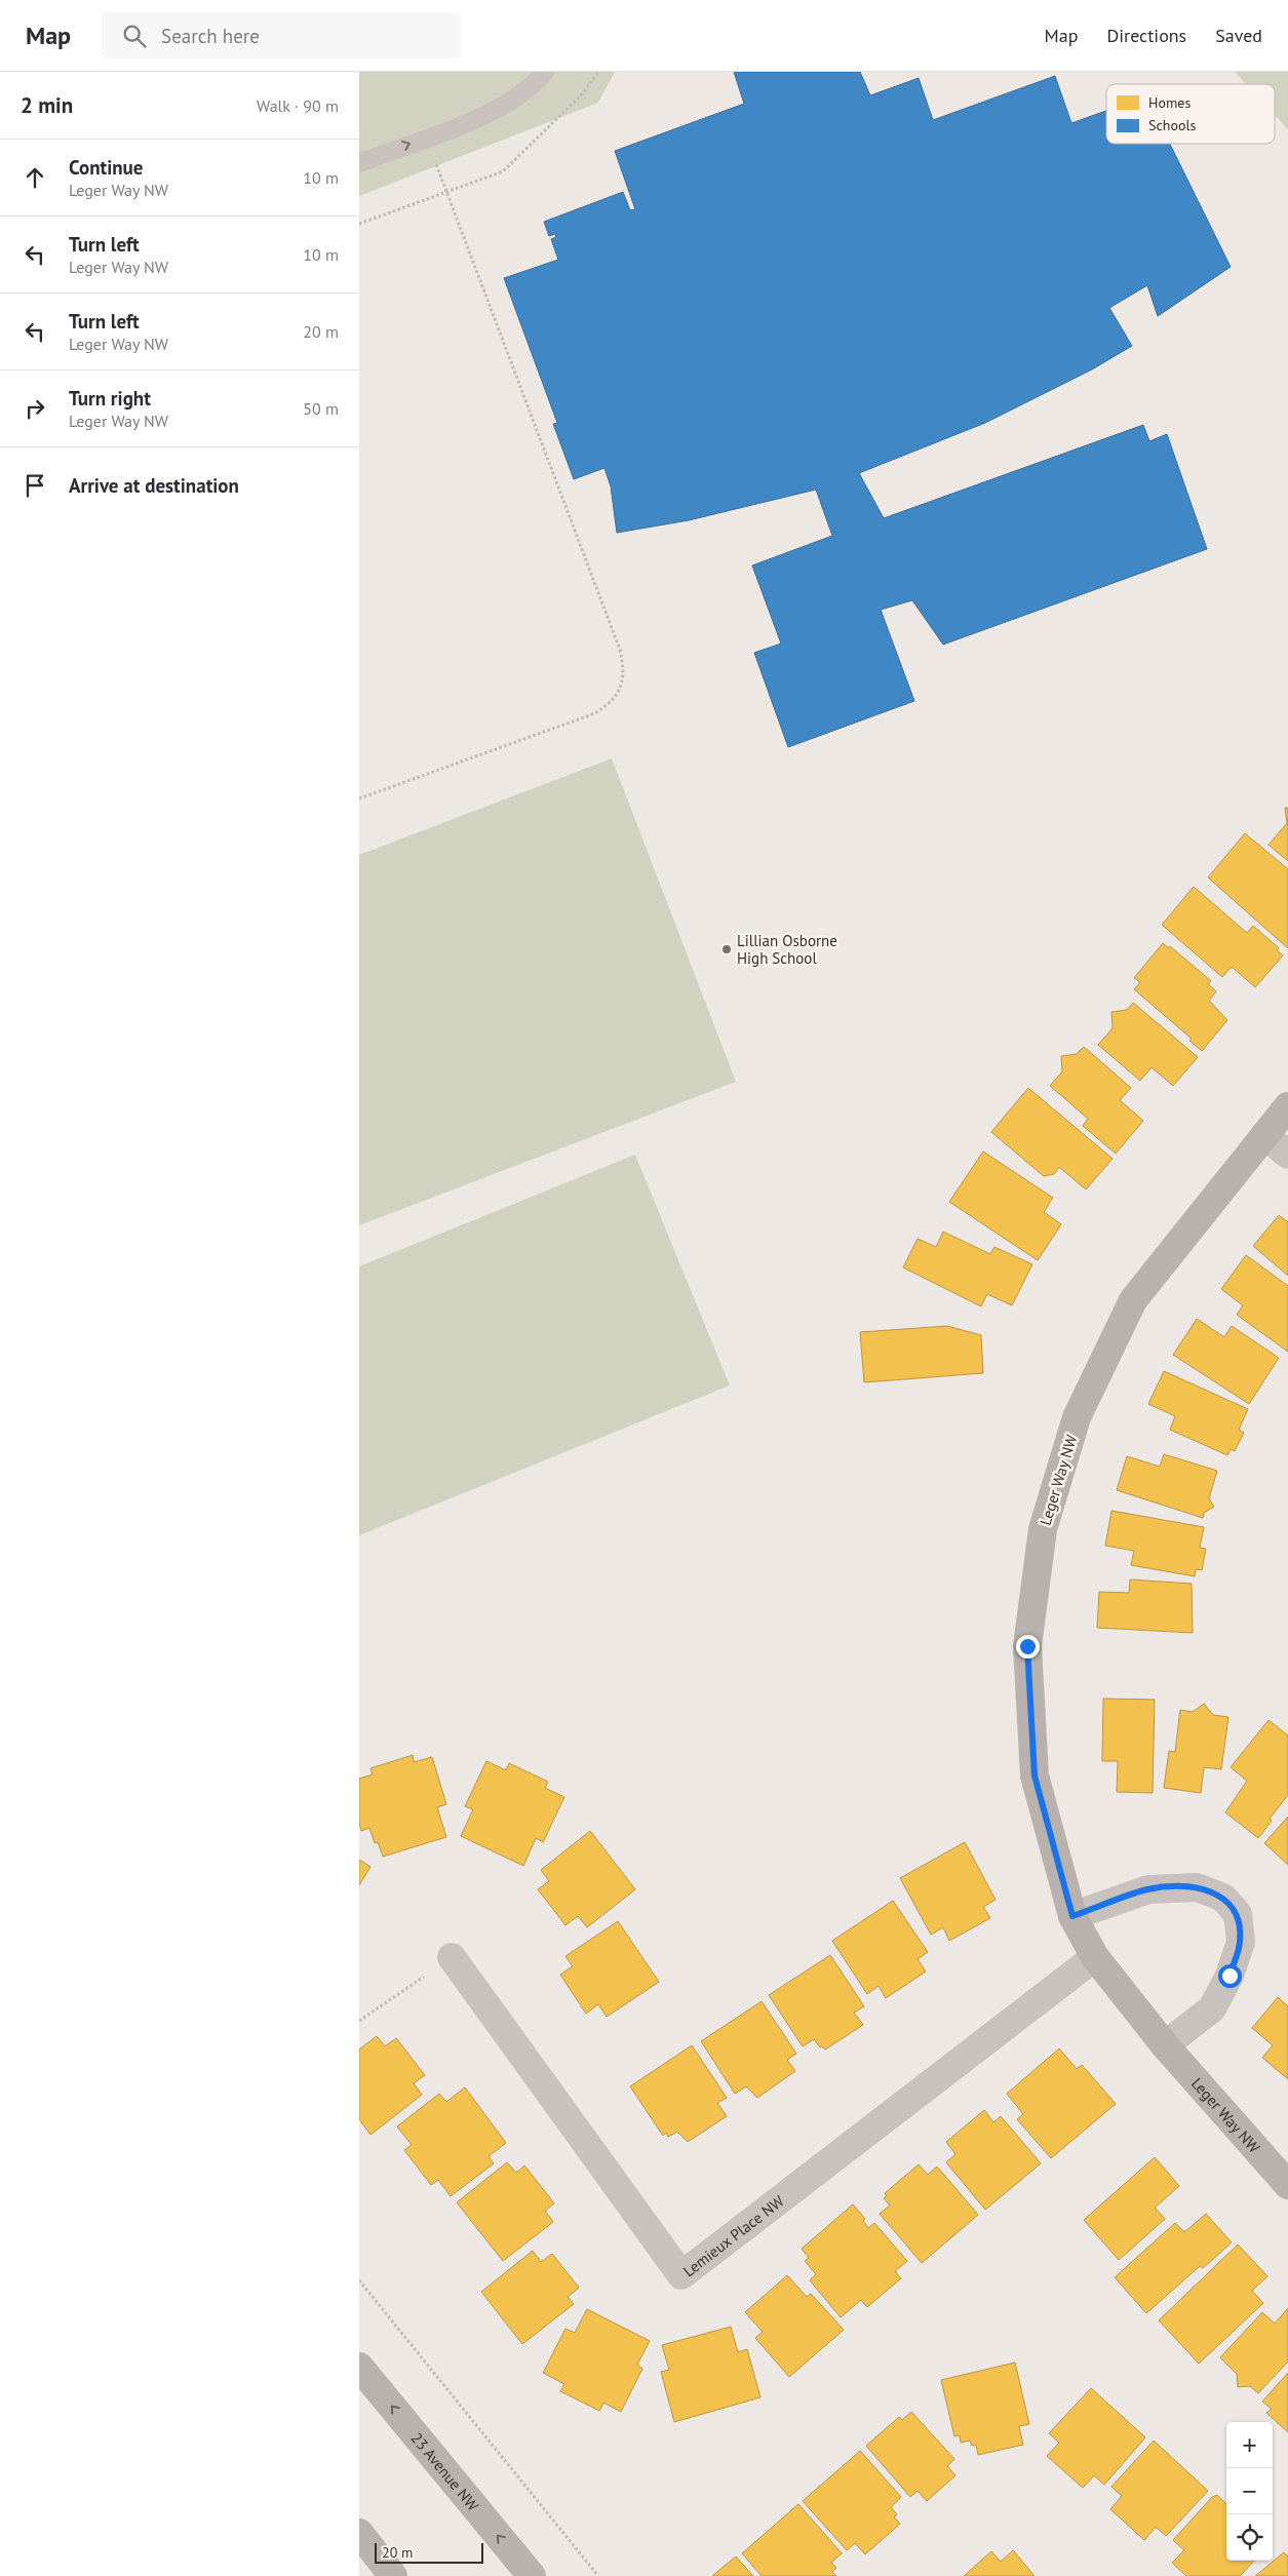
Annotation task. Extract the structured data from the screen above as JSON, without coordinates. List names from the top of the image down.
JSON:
{
  "streets": {
    "street": ["Leger Way NW", "Lemieux Place NW", "23 Avenue NW"]
  },
  "crossings": [
    ["Leger Way NW", "Lemieux Place NW"]
  ],
  "one_way": ["23 Avenue NW"],
  "places": ["Lillian Osborne High School"],
  "legend": ["Homes", "Schools"],
  "scale_bar": "20 m",
  "page": {
    "header": "Map",
    "search": "Search here",
    "nav": ["Map", "Directions", "Saved"],
    "heading": ["2 min", "Walk · 90 m"],
    "list": [
      ["Continue", "Leger Way NW", "10 m"],
      ["Turn left", "Leger Way NW", "10 m"],
      ["Turn left", "Leger Way NW", "20 m"],
      ["Turn right", "Leger Way NW", "50 m"],
      "Arrive at destination"
    ],
    "map_buttons": ["+", "−"],
    "scale": "20 m"
  }
}
